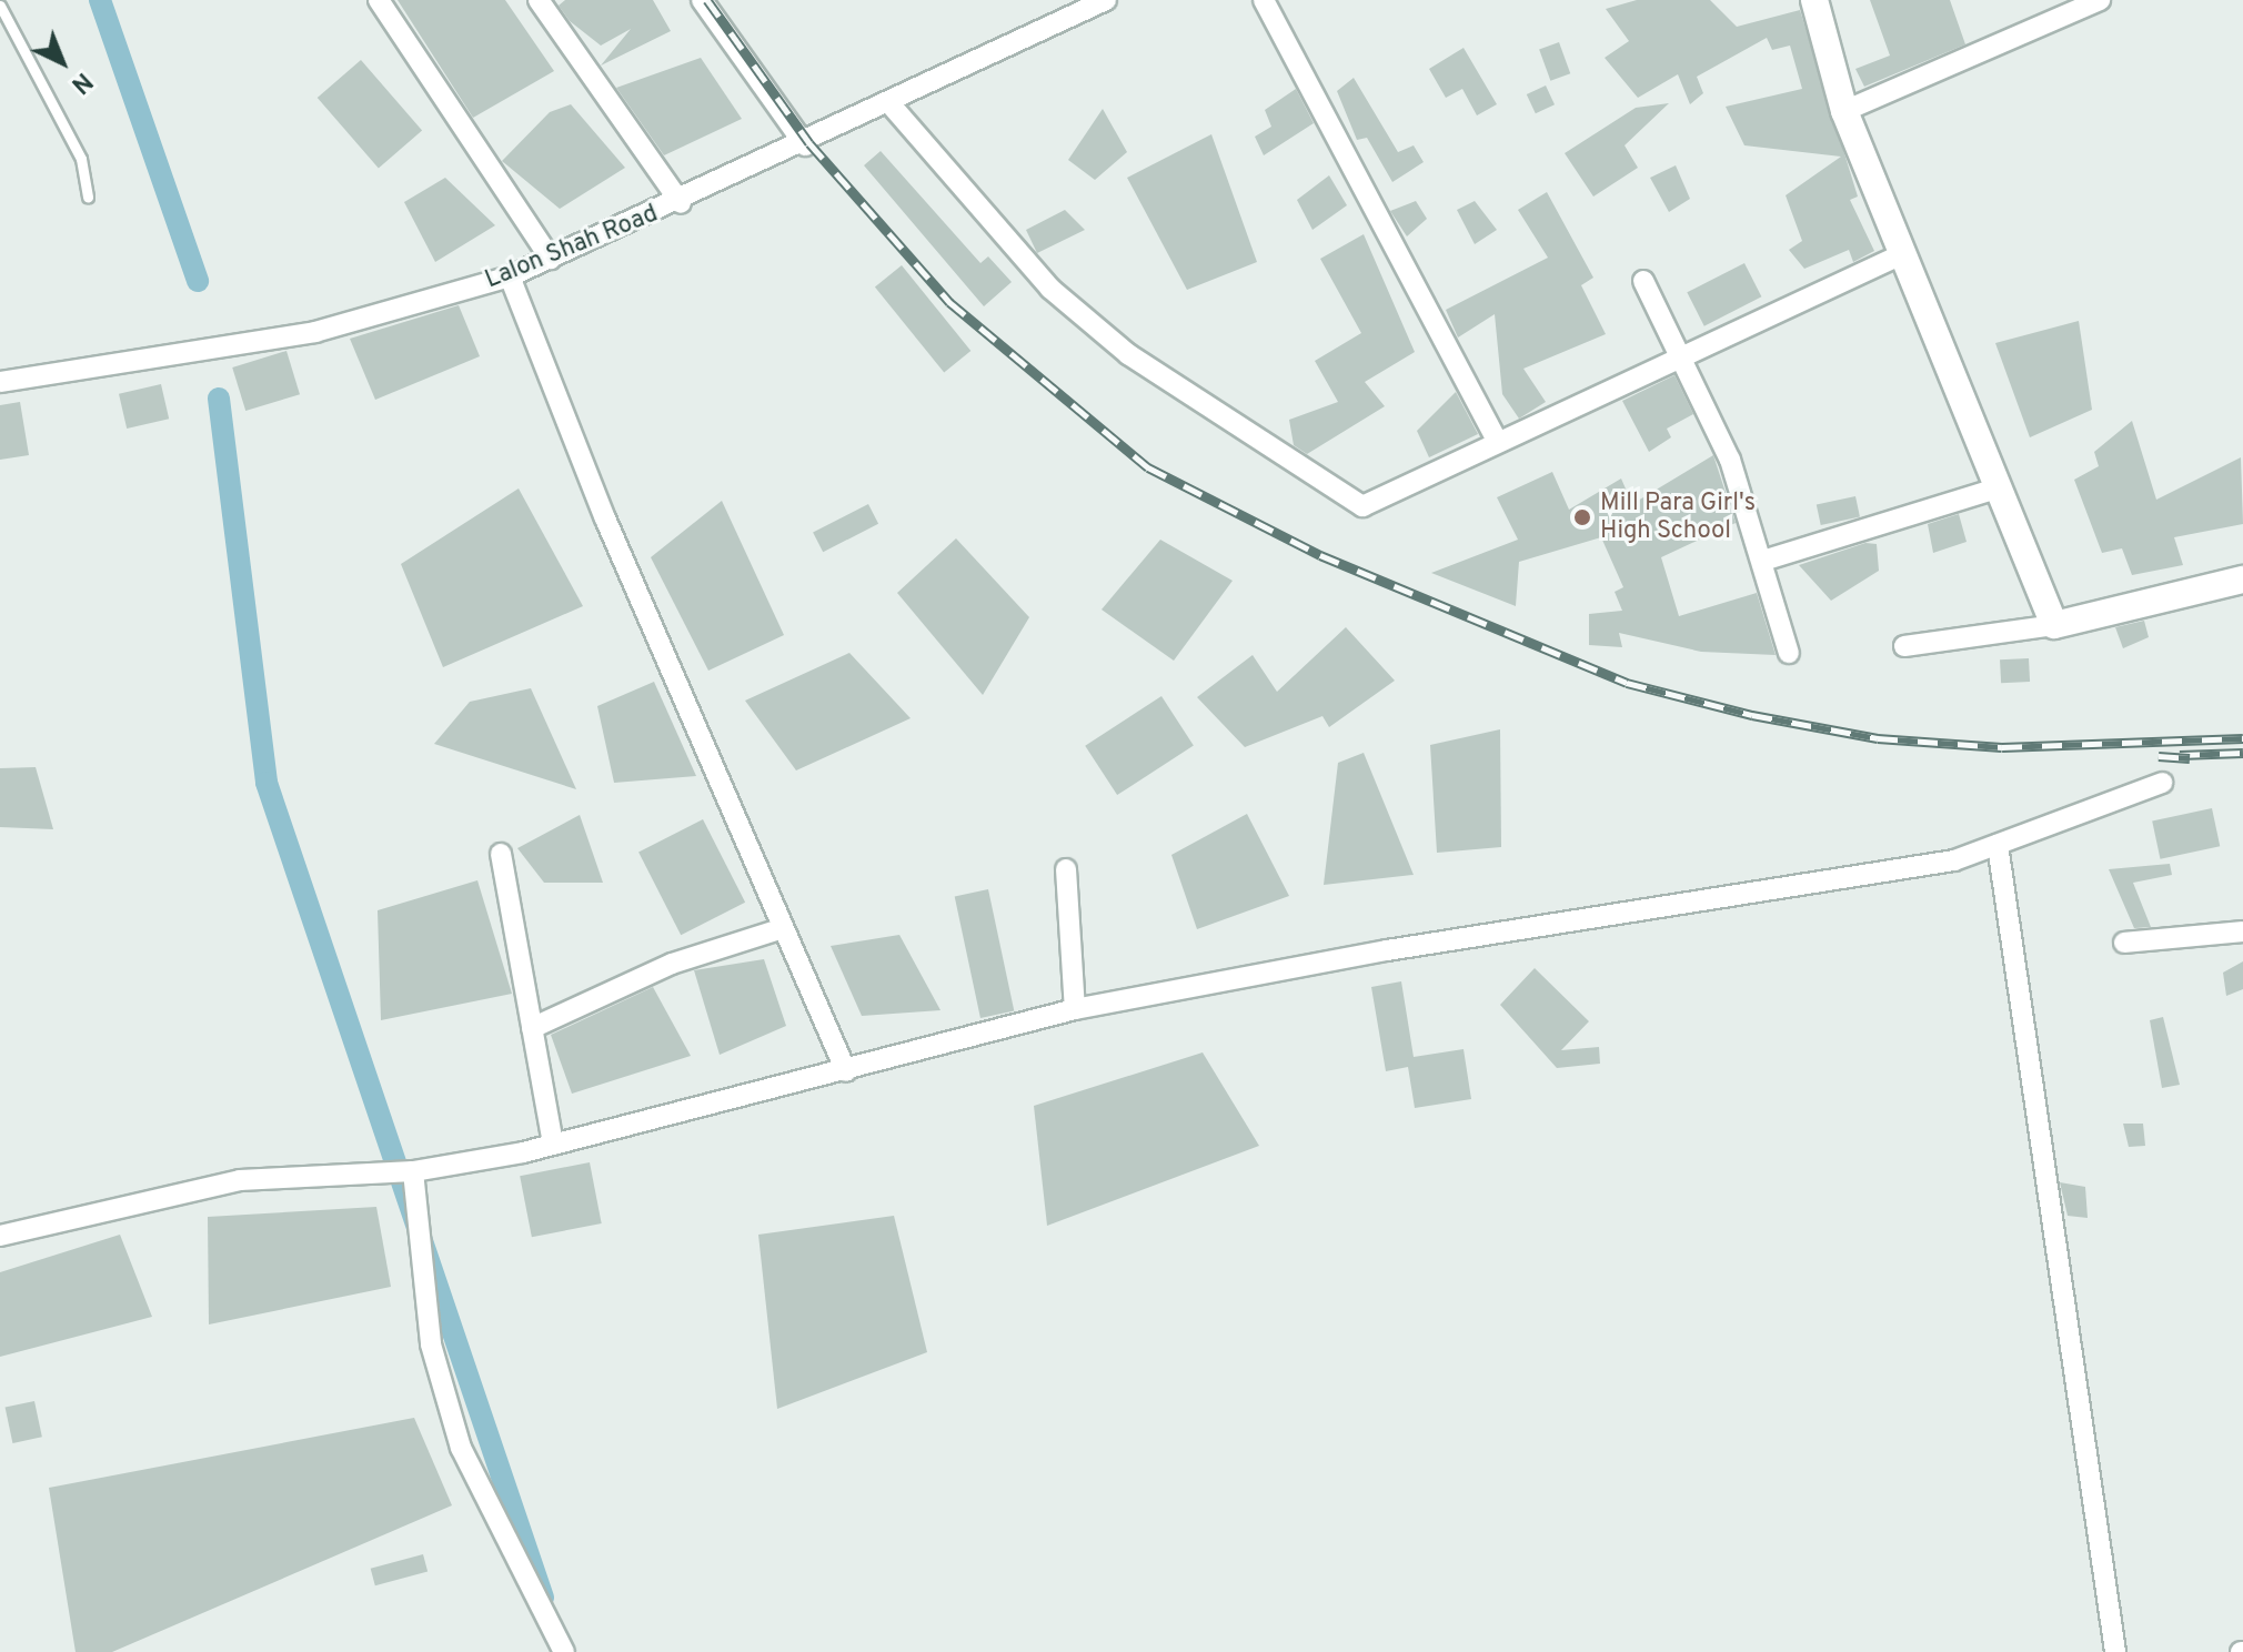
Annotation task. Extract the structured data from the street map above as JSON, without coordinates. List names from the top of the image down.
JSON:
{
  "streets": {
    "street": ["Lalon Shah Road"]
  },
  "places": ["Mill Para Girl's High School"],
  "north": "bottom right"
}
